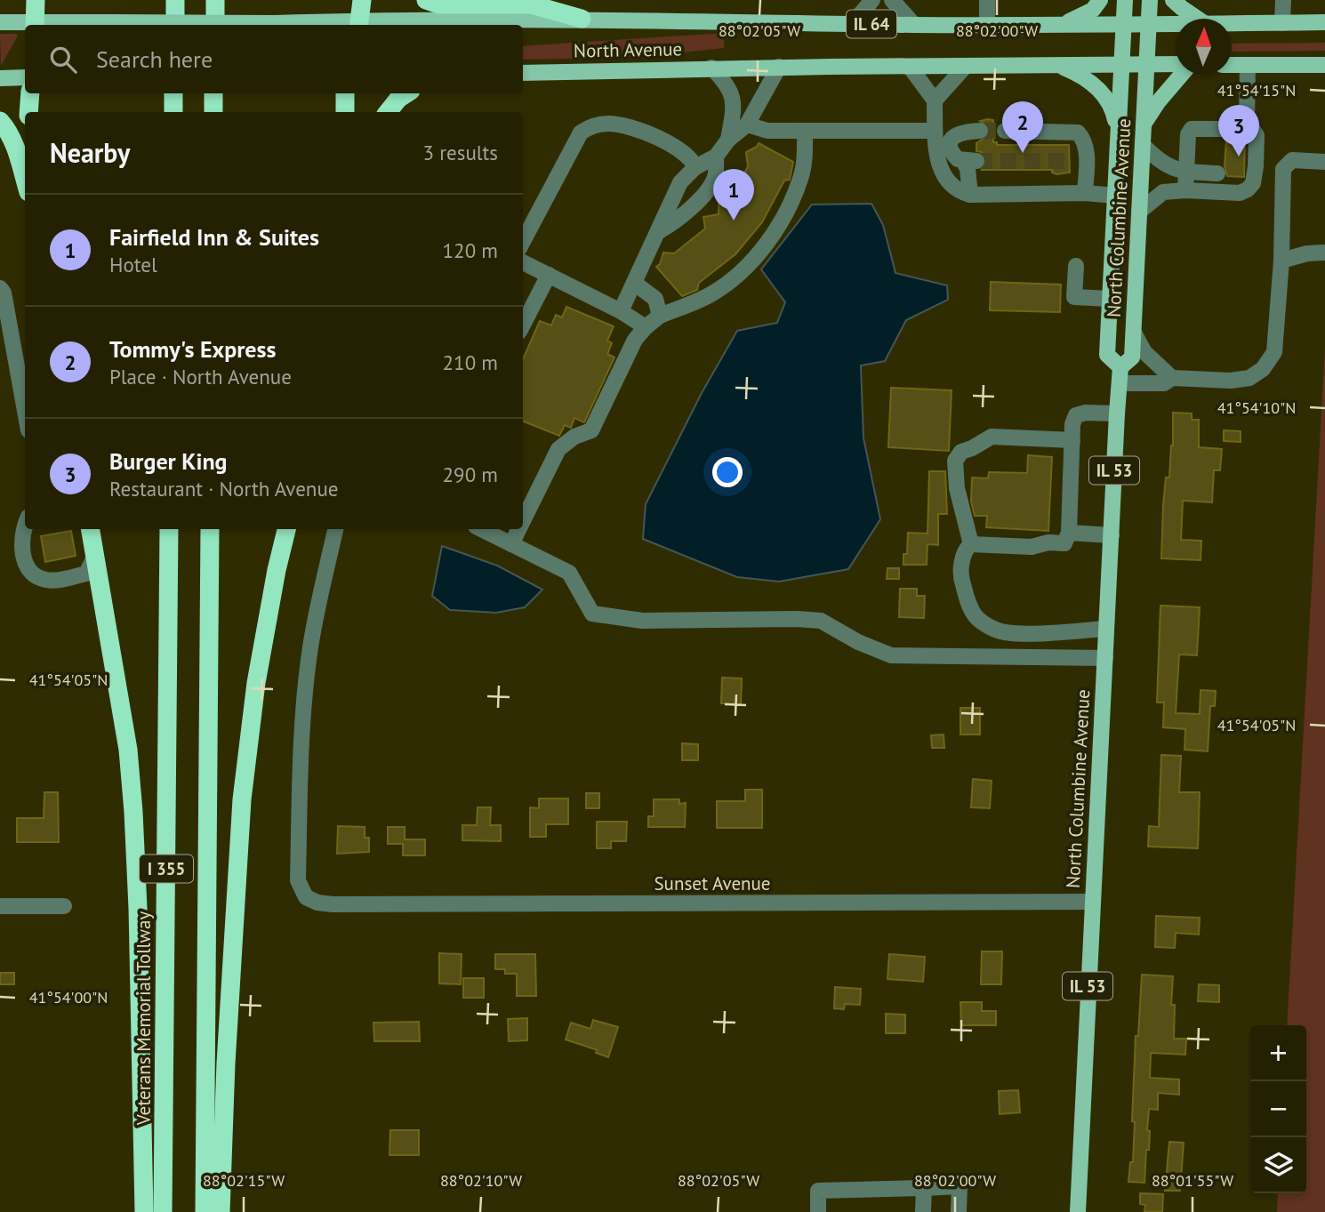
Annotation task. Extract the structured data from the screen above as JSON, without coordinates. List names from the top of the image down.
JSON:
{
  "streets": {
    "highway": ["I 355", "Veterans Memorial Tollway"],
    "main road": [
      "IL 64",
      "North Avenue",
      "North Columbine Avenue",
      "IL 53"
    ],
    "street": ["Sunset Avenue"]
  },
  "crossings": [
    ["North Avenue", "North Columbine Avenue"],
    ["North Avenue", "IL 53"],
    ["North Columbine Avenue", "IL 53"],
    ["North Columbine Avenue", "Sunset Avenue"]
  ],
  "north": "top",
  "page": {
    "search": "Search here",
    "pins": ["2", "3", "1"],
    "heading": ["Nearby", "3 results"],
    "list": [
      {
        "mark": "1",
        "name": "Fairfield Inn & Suites",
        "note": "Hotel",
        "value": "120 m"
      },
      {
        "mark": "2",
        "name": "Tommy's Express",
        "note": "Place · North Avenue",
        "value": "210 m"
      },
      {
        "mark": "3",
        "name": "Burger King",
        "note": "Restaurant · North Avenue",
        "value": "290 m"
      }
    ],
    "map_buttons": ["+", "−"]
  },
  "coordinates": [
    "88°02'05\"W",
    "88°02'00\"W",
    "41°54'15\"N",
    "41°54'10\"N",
    "41°54'05\"N",
    "41°54'00\"N",
    "88°02'15\"W",
    "88°02'10\"W",
    "88°01'55\"W"
  ]
}
